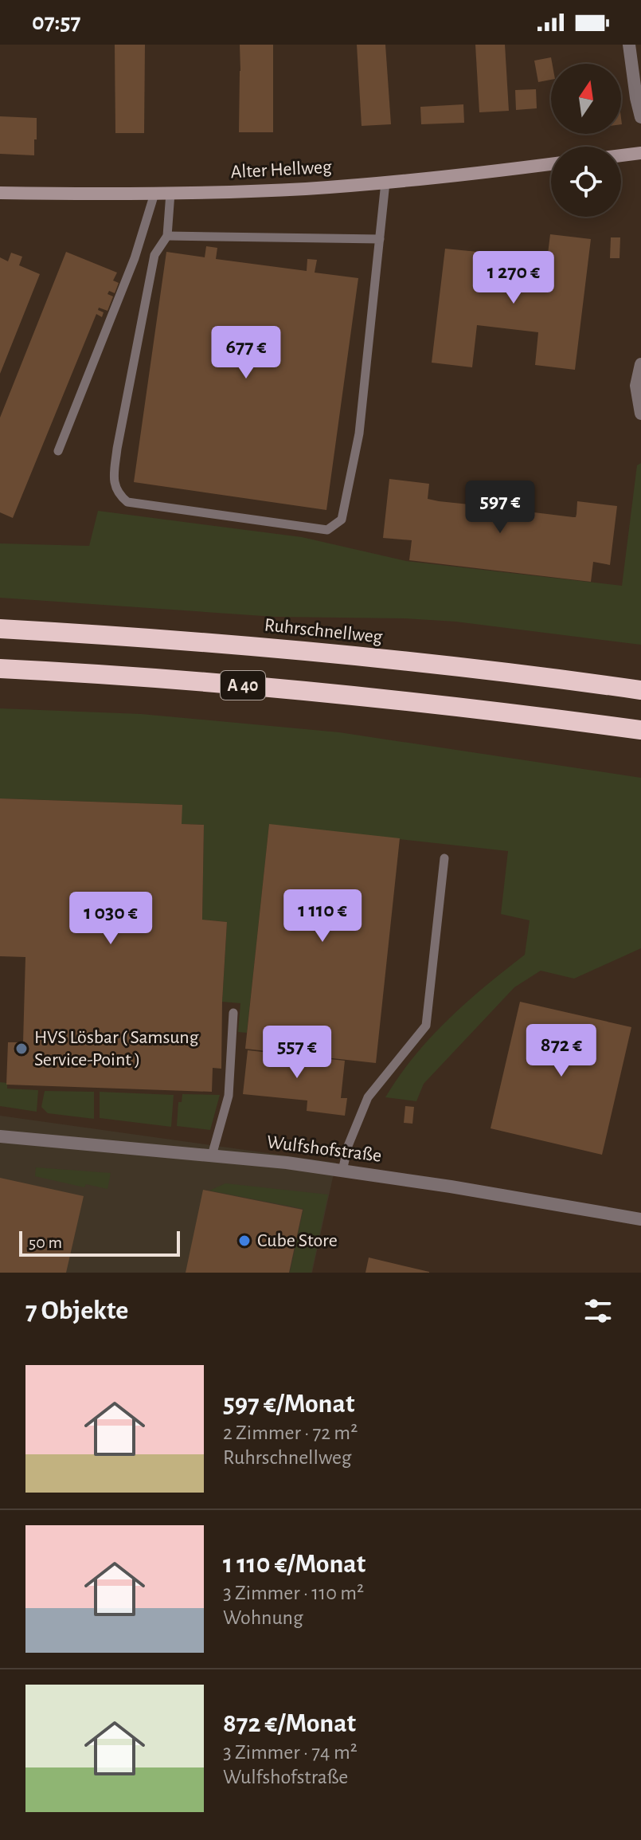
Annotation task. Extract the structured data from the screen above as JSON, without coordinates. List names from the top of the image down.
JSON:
{
  "streets": {
    "highway": ["Ruhrschnellweg", "A 40"],
    "street": ["Alter Hellweg", "Wulfshofstraße"]
  },
  "places": ["HVS Lösbar ( Samsung Service-Point )", "Cube Store"],
  "scale_bar": "50 m",
  "north": "top",
  "page": {
    "status": "07:57",
    "price": [
      "1 270 €",
      "677 €",
      "597 €",
      "1 110 €",
      "1 030 €",
      "872 €",
      "557 €"
    ],
    "scale": "50 m",
    "heading": "7 Objekte",
    "list": [
      {
        "name": "597 €/Monat",
        "note": "2 Zimmer · 72 m² · Ruhrschnellweg"
      },
      {
        "name": "1 110 €/Monat",
        "note": "3 Zimmer · 110 m² · Wohnung"
      },
      {
        "name": "872 €/Monat",
        "note": "3 Zimmer · 74 m² · Wulfshofstraße"
      }
    ]
  }
}
